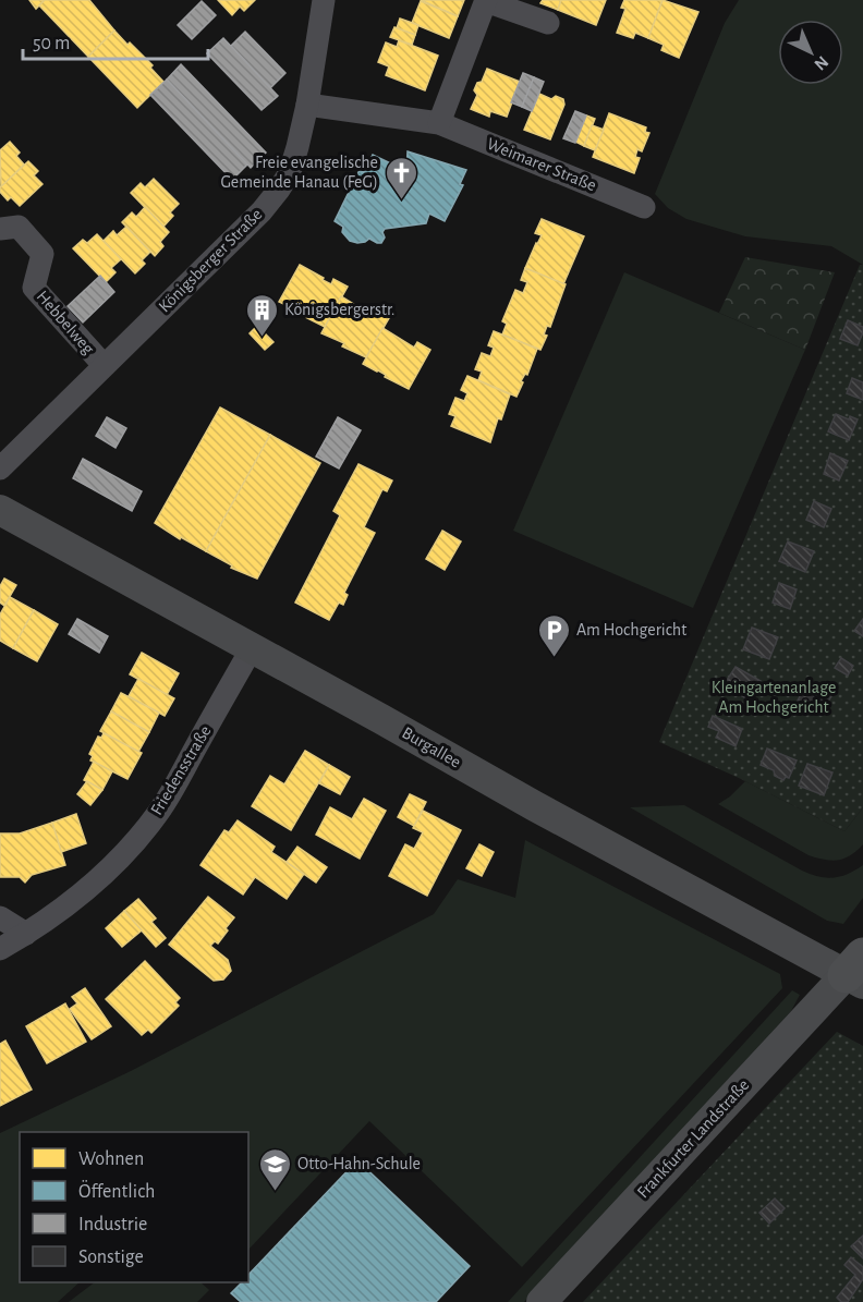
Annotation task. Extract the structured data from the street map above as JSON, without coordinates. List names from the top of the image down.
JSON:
{
  "streets": {
    "street": [
      "Weimarer Straße",
      "Königsberger Straße",
      "Hebbelweg",
      "Burgallee",
      "Friedensstraße",
      "Frankfurter Landstraße"
    ]
  },
  "crossings": [
    ["Weimarer Straße", "Königsberger Straße"],
    ["Königsberger Straße", "Hebbelweg"],
    ["Burgallee", "Friedensstraße"],
    ["Burgallee", "Frankfurter Landstraße"]
  ],
  "parks": ["Kleingartenanlage Am Hochgericht"],
  "places": {
    "church": ["Freie evangelische Gemeinde Hanau (FeG)"],
    "building": ["Königsbergerstr."],
    "parking": ["Am Hochgericht"],
    "school or university": ["Otto-Hahn-Schule"]
  },
  "legend": [
    "Wohnen",
    "Öffentlich",
    "Industrie",
    "Sonstige"
  ],
  "scale_bar": "50 m",
  "north": "bottom right"
}
